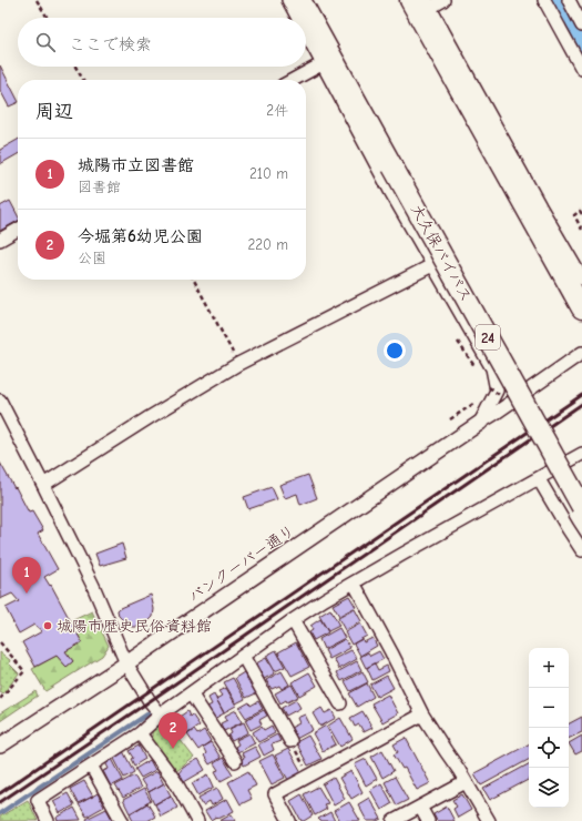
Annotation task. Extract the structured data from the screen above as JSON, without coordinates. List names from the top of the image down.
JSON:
{
  "streets": {
    "highway": ["大久保バイパス", "24"],
    "street": ["バンクーバー通り"]
  },
  "places": ["城陽市歴史民俗資料館"],
  "page": {
    "search": "ここで検索",
    "heading": ["周辺", "2件"],
    "list": [
      {
        "mark": "1",
        "name": "城陽市立図書館",
        "note": "図書館",
        "value": "210 m"
      },
      {
        "mark": "2",
        "name": "今堀第6幼児公園",
        "note": "公園",
        "value": "220 m"
      }
    ],
    "pins": ["1", "2"],
    "map_buttons": ["+", "−"]
  }
}
